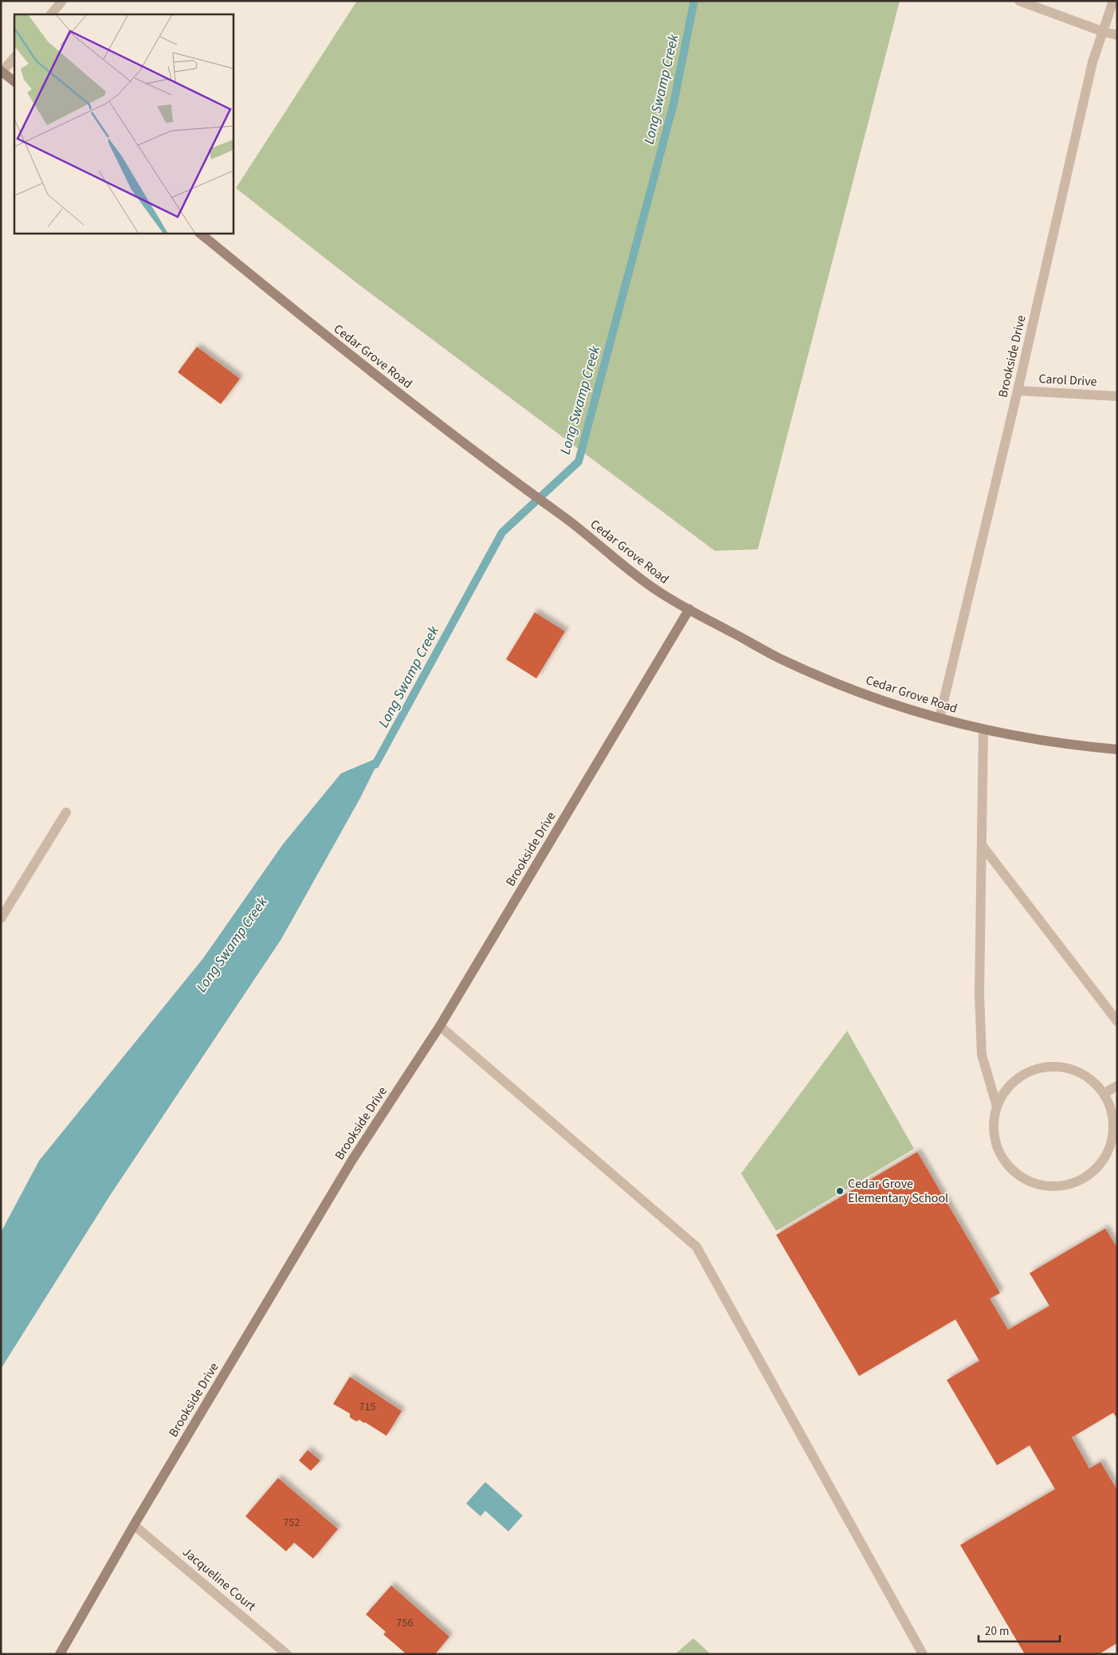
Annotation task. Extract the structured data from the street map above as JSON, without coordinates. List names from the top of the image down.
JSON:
{
  "streets": {
    "street": [
      "Cedar Grove Road",
      "Brookside Drive",
      "Carol Drive",
      "Jacqueline Court"
    ]
  },
  "crossings": [
    ["Cedar Grove Road", "Brookside Drive"],
    ["Brookside Drive", "Carol Drive"],
    ["Brookside Drive", "Jacqueline Court"]
  ],
  "water": ["Long Swamp Creek"],
  "places": ["Cedar Grove Elementary School"],
  "house_numbers": ["715", "752", "756"],
  "scale_bar": "20 m"
}
